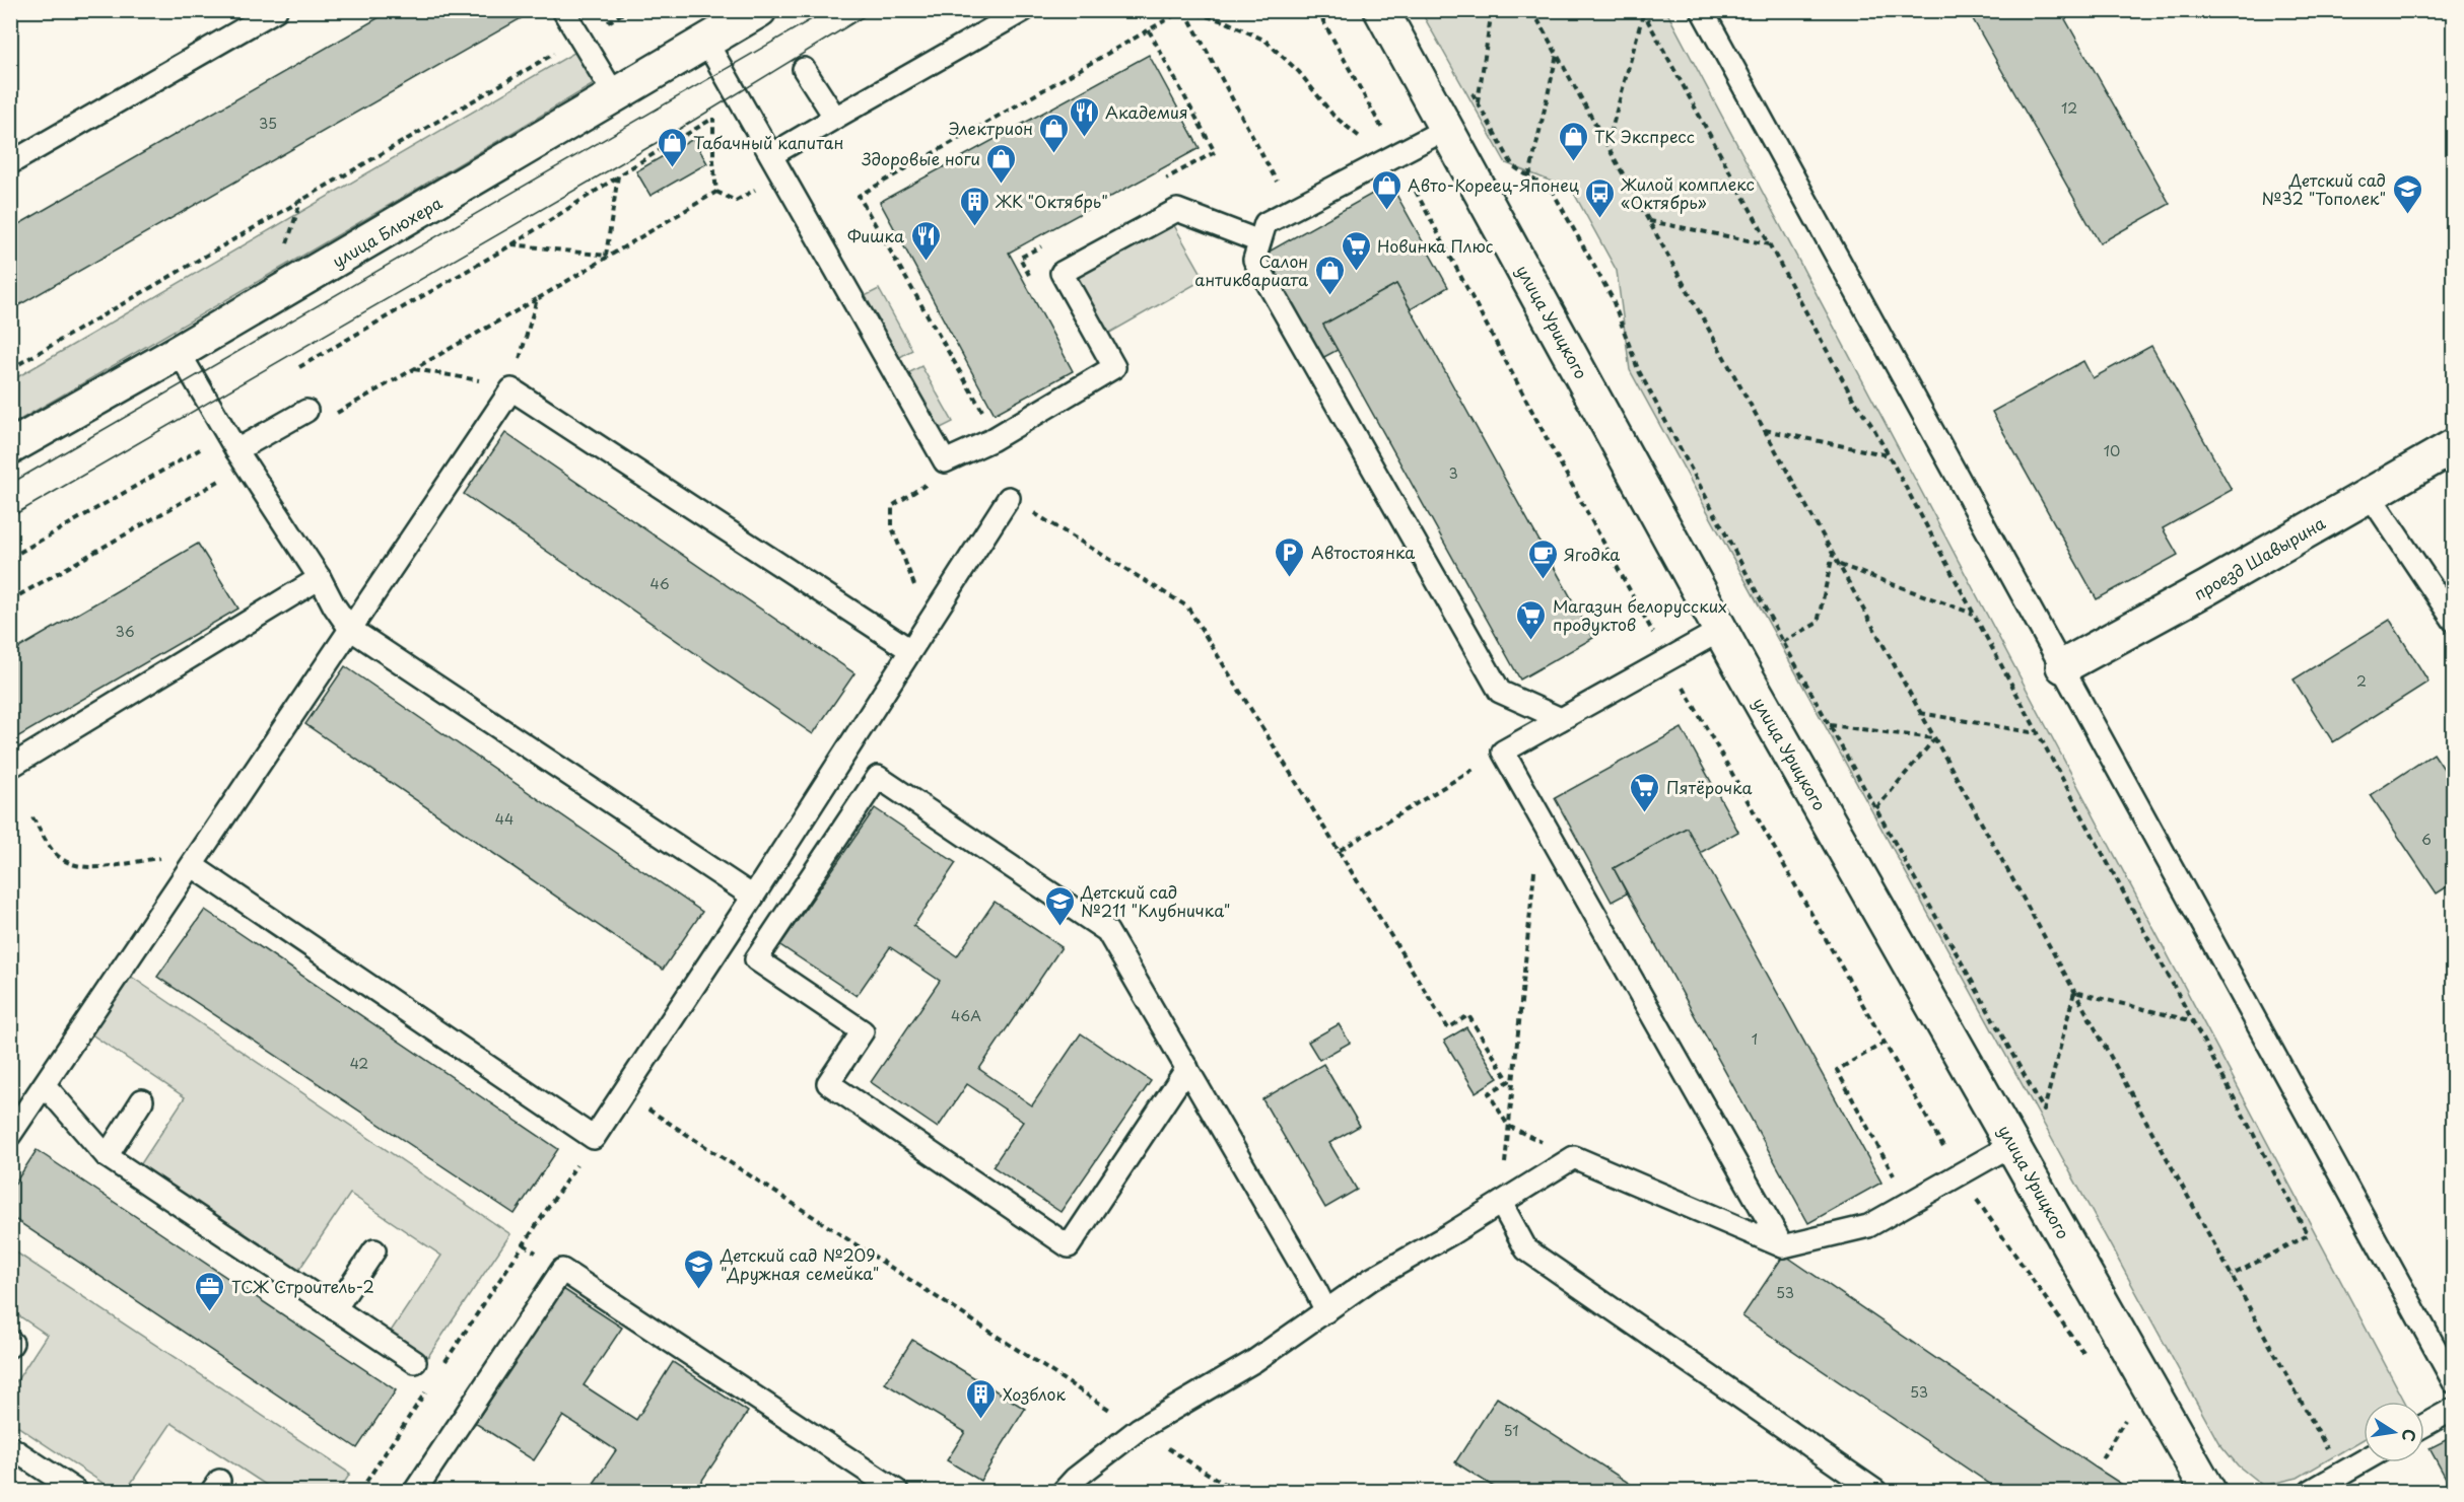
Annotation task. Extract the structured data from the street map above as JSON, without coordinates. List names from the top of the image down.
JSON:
{
  "streets": {
    "street": ["улица Блюхера", "улица Урицкого", "проезд Шавырина"]
  },
  "places": {
    "restaurant": ["Академия", "Фишка"],
    "shop": [
      "Электрион",
      "ТК Экспресс",
      "Табачный капитан",
      "Здоровые ноги",
      "Авто-Кореец-Японец",
      "Салон антиквариата"
    ],
    "school or university": ["Детский сад №32 \"Тополек\"", "Детский сад №211 \"Клубничка\"", "Детский сад №209 \"Дружная семейка\""],
    "bus stop": ["Жилой комплекс «Октябрь»"],
    "building": ["ЖК \"Октябрь\"", "Хозблок"],
    "supermarket": ["Новинка Плюс", "Магазин белорусских продуктов", "Пятёрочка"],
    "parking": ["Автостоянка"],
    "cafe": ["Ягодка"],
    "office": ["ТСЖ Строитель-2"]
  },
  "house_numbers": [
    "12",
    "35",
    "10",
    "3",
    "46",
    "36",
    "2",
    "44",
    "6",
    "46А",
    "1",
    "42",
    "53",
    "53",
    "51"
  ],
  "north": "right"
}
